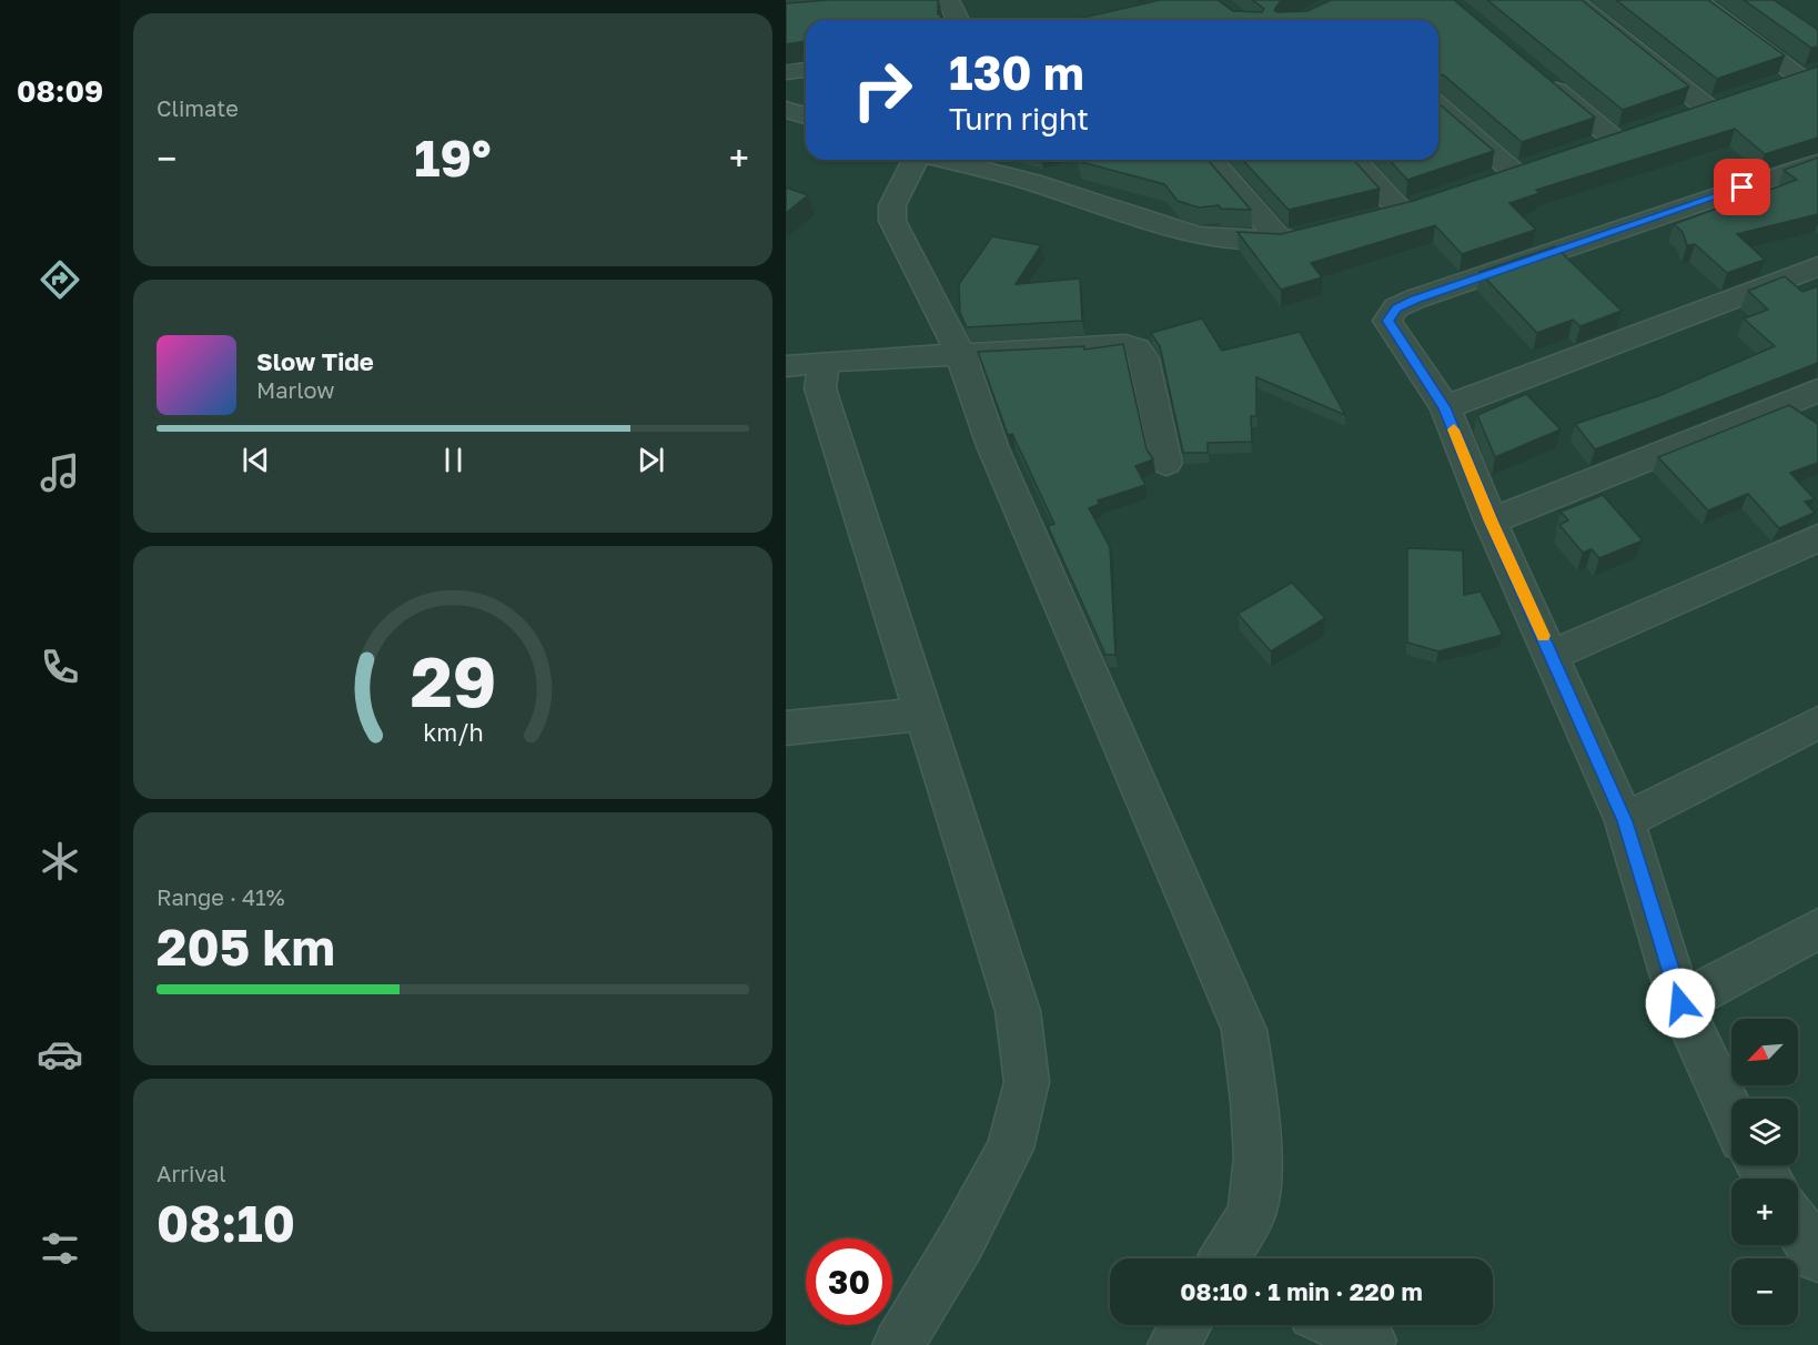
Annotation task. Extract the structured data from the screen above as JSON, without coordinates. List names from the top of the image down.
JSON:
{
  "north": "bottom left",
  "page": {
    "tabs": "08:09",
    "tile": [
      "Climate",
      ["Range · 41%", "205 km"],
      ["Arrival", "08:10"]
    ],
    "turn": ["130 m", "Turn right"],
    "heat": ["−", "19°", "+"],
    "song": ["Slow Tide", "Marlow"],
    "map_buttons": ["+", "−"],
    "limit": "30",
    "trip": "08:10 · 1 min · 220 m",
    "gauge": ["29", "km/h"]
  }
}
